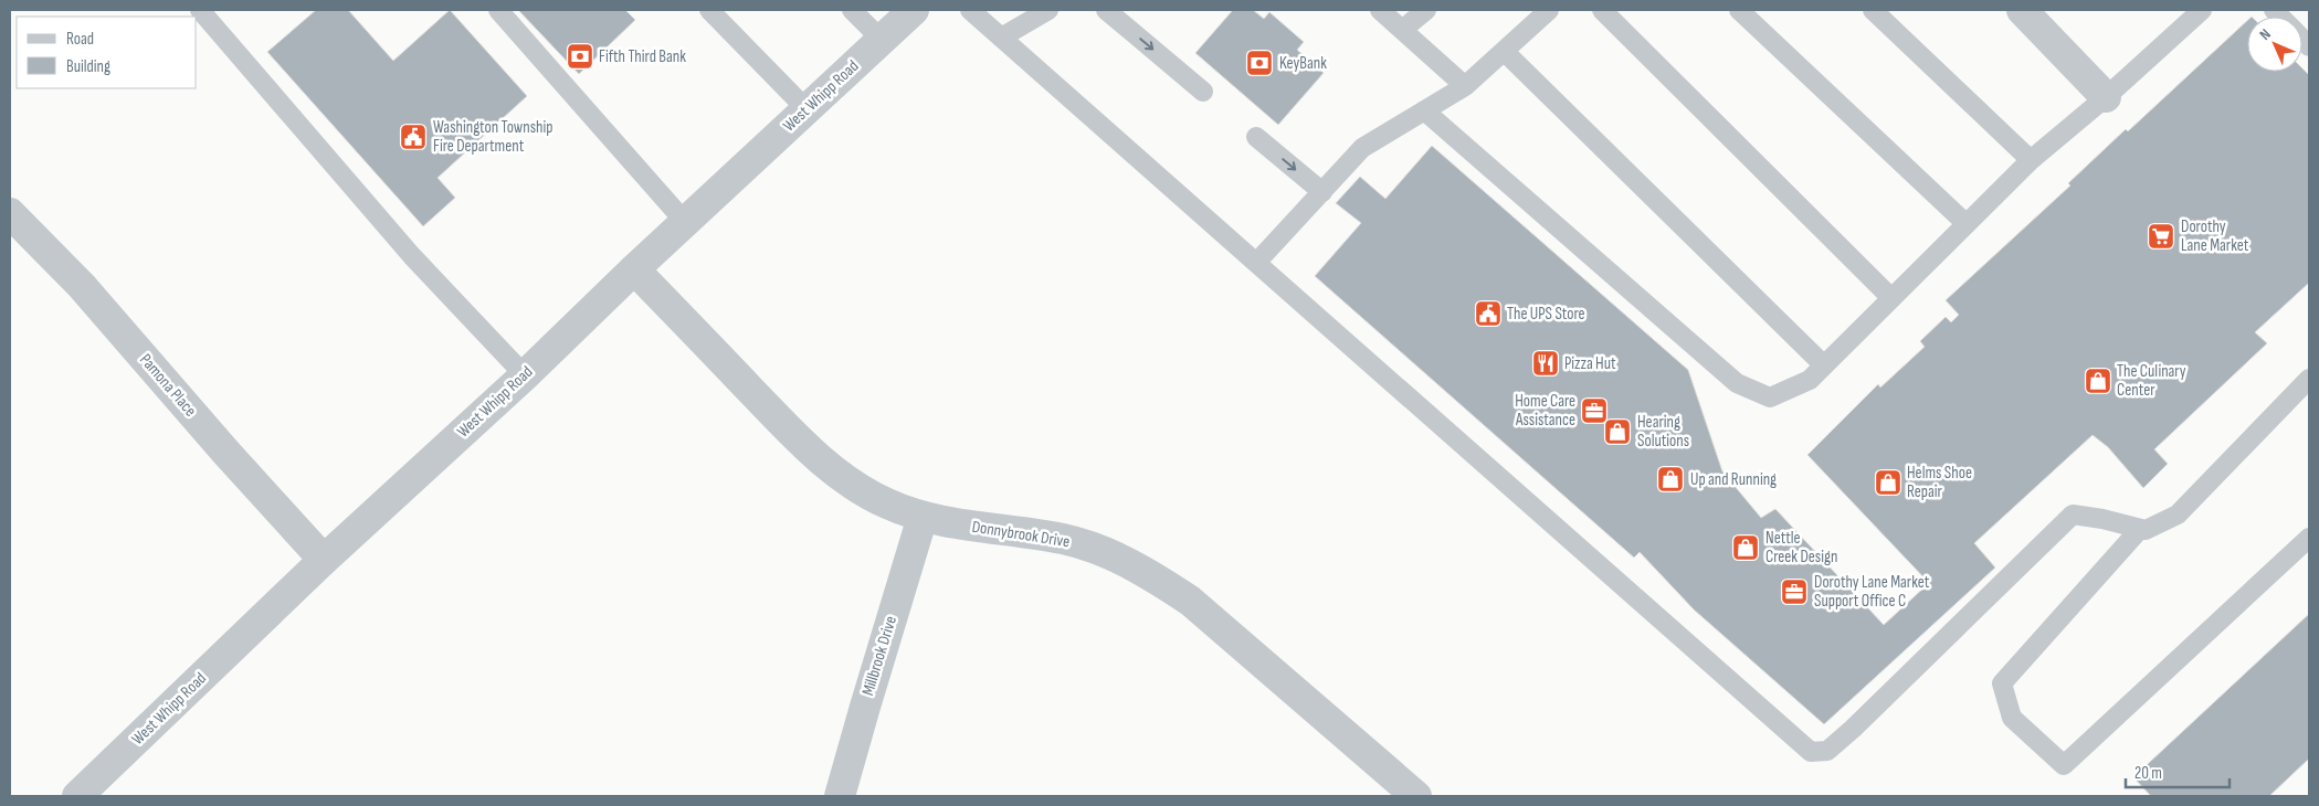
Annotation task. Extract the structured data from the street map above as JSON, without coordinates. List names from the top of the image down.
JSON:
{
  "streets": {
    "street": [
      "West Whipp Road",
      "Pamona Place",
      "Donnybrook Drive",
      "Millbrook Drive"
    ]
  },
  "crossings": [
    ["West Whipp Road", "Pamona Place"],
    ["West Whipp Road", "Donnybrook Drive"],
    ["Donnybrook Drive", "Millbrook Drive"]
  ],
  "places": {
    "bank": ["Fifth Third Bank", "KeyBank"],
    "public building": ["Washington Township Fire Department", "The UPS Store"],
    "supermarket": ["Dorothy Lane Market"],
    "restaurant": ["Pizza Hut"],
    "shop": [
      "The Culinary Center",
      "Hearing Solutions",
      "Up and Running",
      "Helms Shoe Repair",
      "Nettle Creek Design"
    ],
    "office": ["Home Care Assistance", "Dorothy Lane Market Support Office C"]
  },
  "legend": ["Road", "Building"],
  "scale_bar": "20 m",
  "north": "top left"
}
